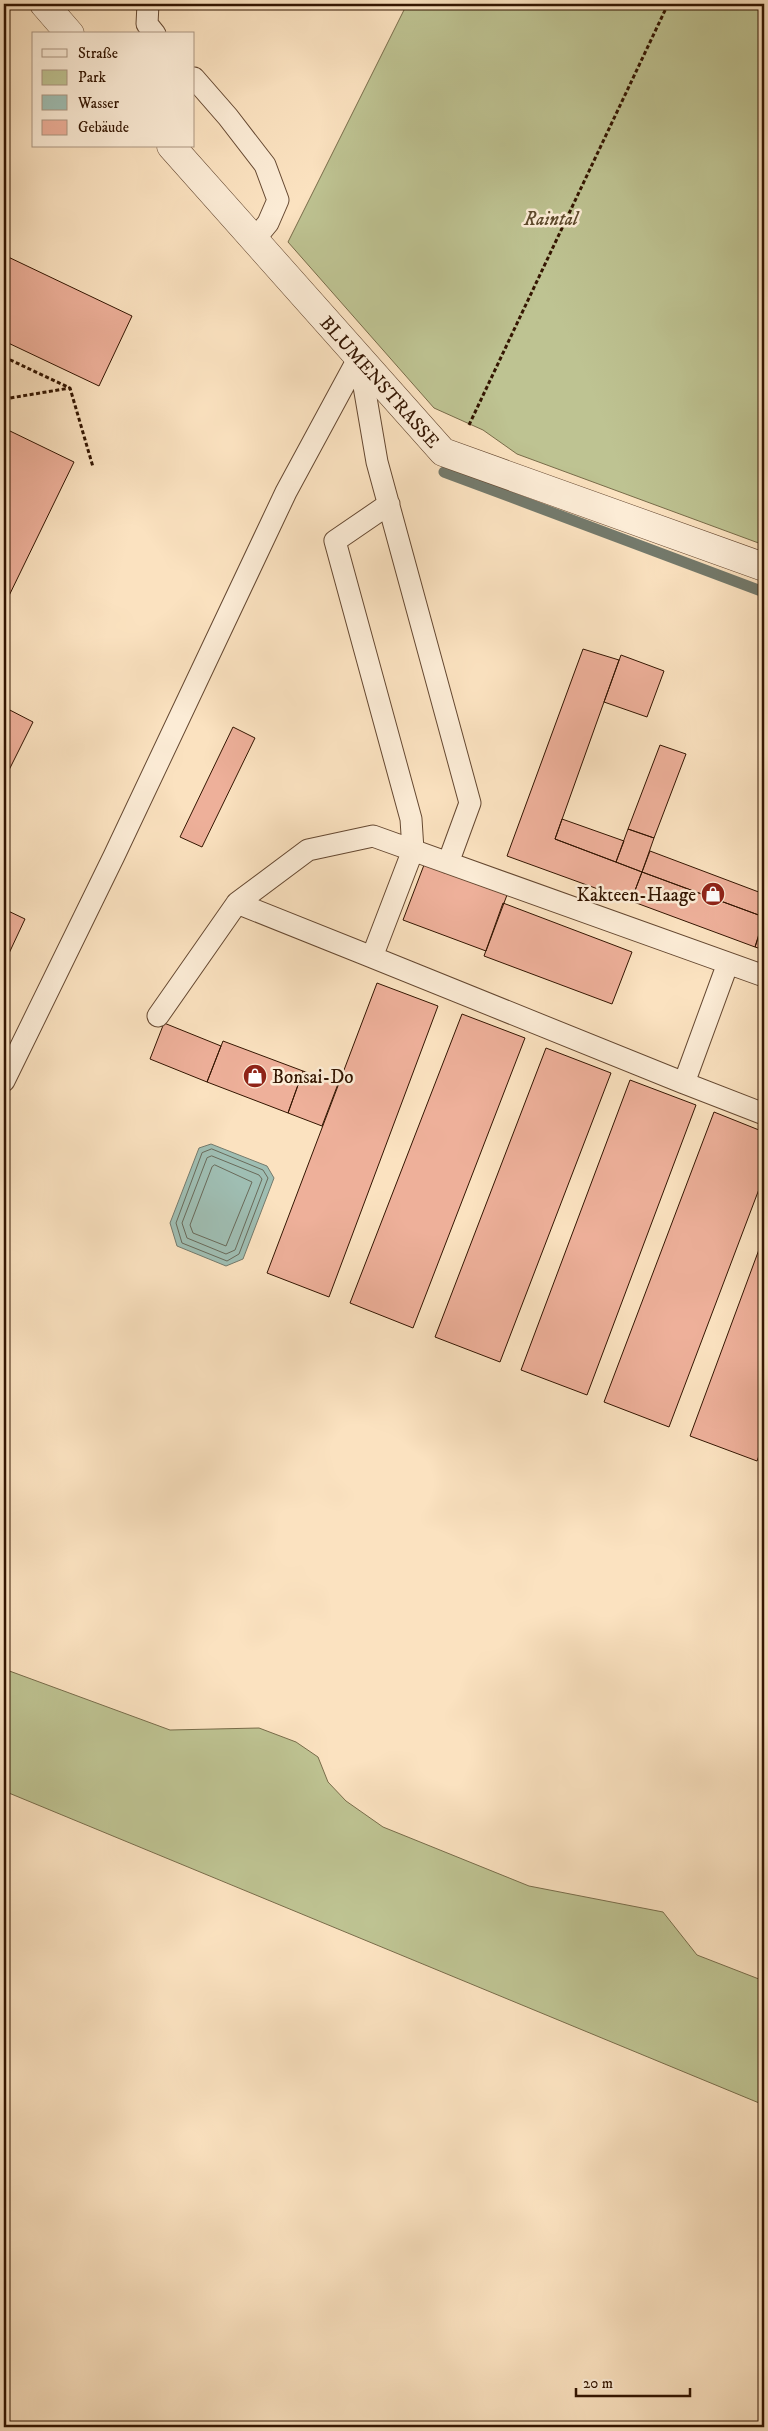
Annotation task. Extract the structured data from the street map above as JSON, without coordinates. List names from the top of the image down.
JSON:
{
  "streets": {
    "street": ["BLUMENSTRASSE"]
  },
  "parks": ["Raintal"],
  "places": {
    "shop": ["Kakteen-Haage", "Bonsai-Do"]
  },
  "legend": [
    "Straße",
    "Park",
    "Wasser",
    "Gebäude"
  ],
  "scale_bar": "20 m"
}
